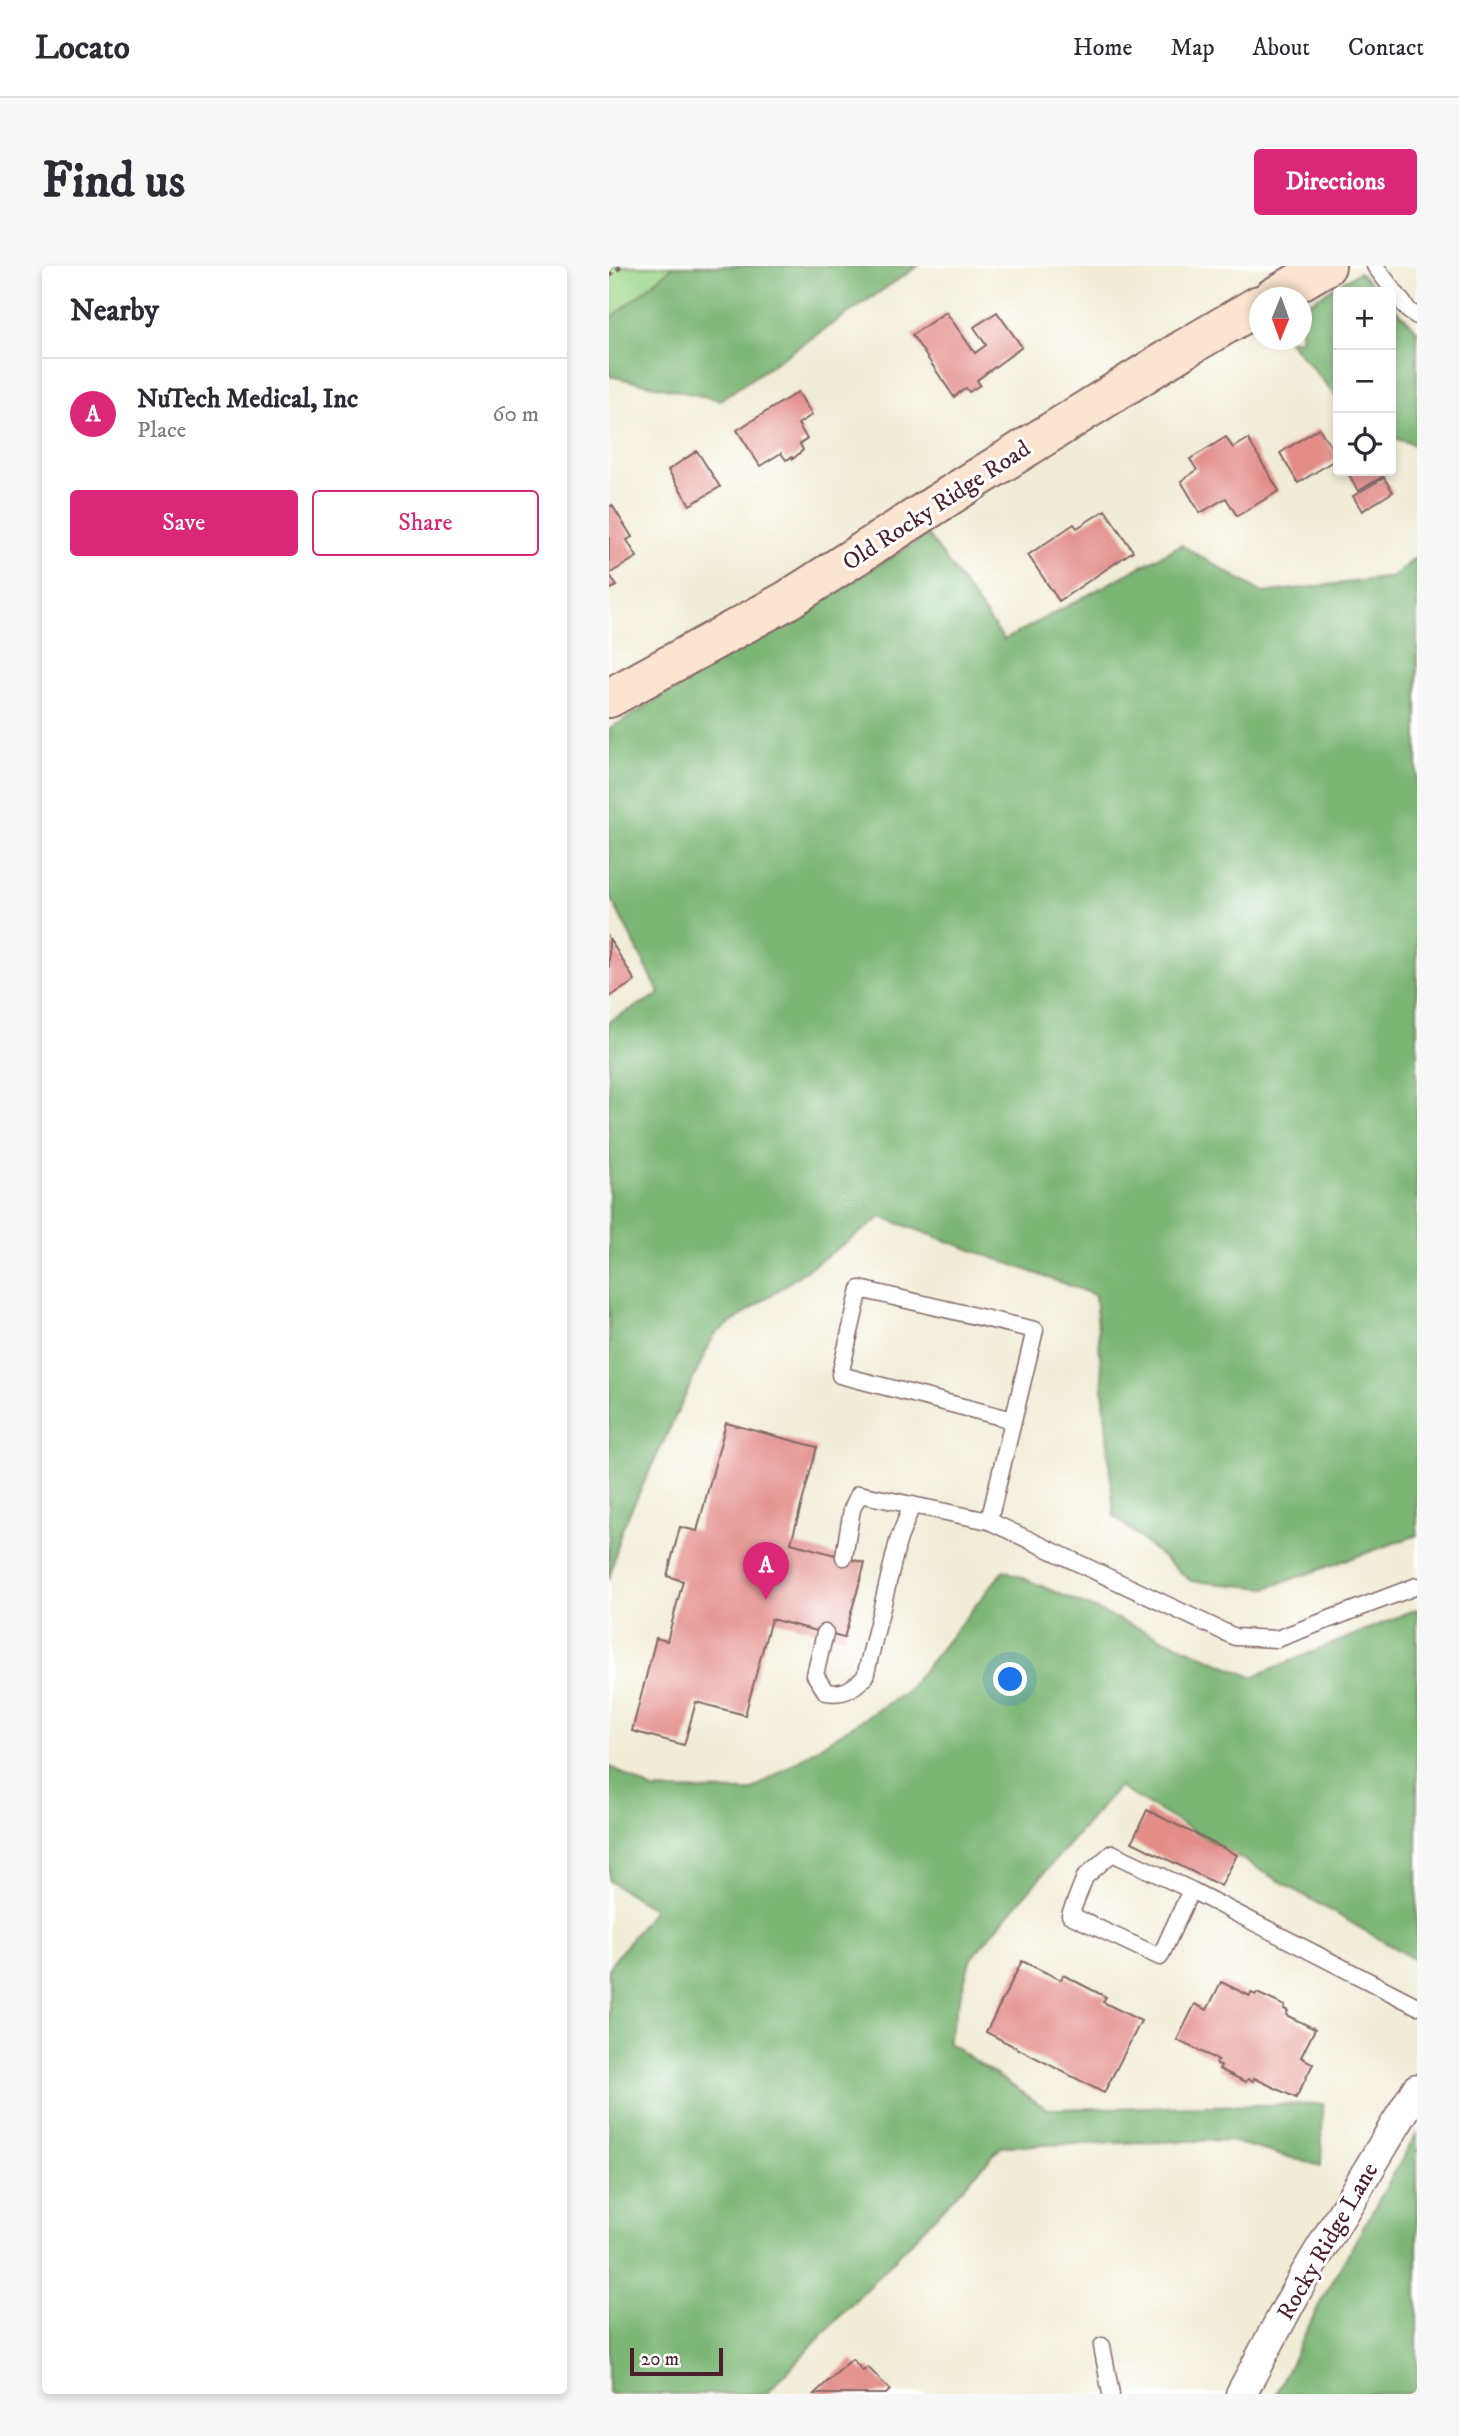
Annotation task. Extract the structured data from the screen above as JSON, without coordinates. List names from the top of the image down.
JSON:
{
  "streets": {
    "street": ["Old Rocky Ridge Road", "Rocky Ridge Lane"]
  },
  "scale_bar": "20 m",
  "north": "bottom",
  "page": {
    "header": "Locato",
    "nav": [
      "Home",
      "Map",
      "About",
      "Contact"
    ],
    "buttons": [
      "Directions",
      ["Save", "Share"]
    ],
    "title": "Find us",
    "heading": "Nearby",
    "map_buttons": ["+", "−"],
    "list": [
      {
        "mark": "A",
        "name": "NuTech Medical, Inc",
        "note": "Place",
        "value": "60 m"
      }
    ],
    "pins": "A",
    "scale": "20 m"
  }
}
